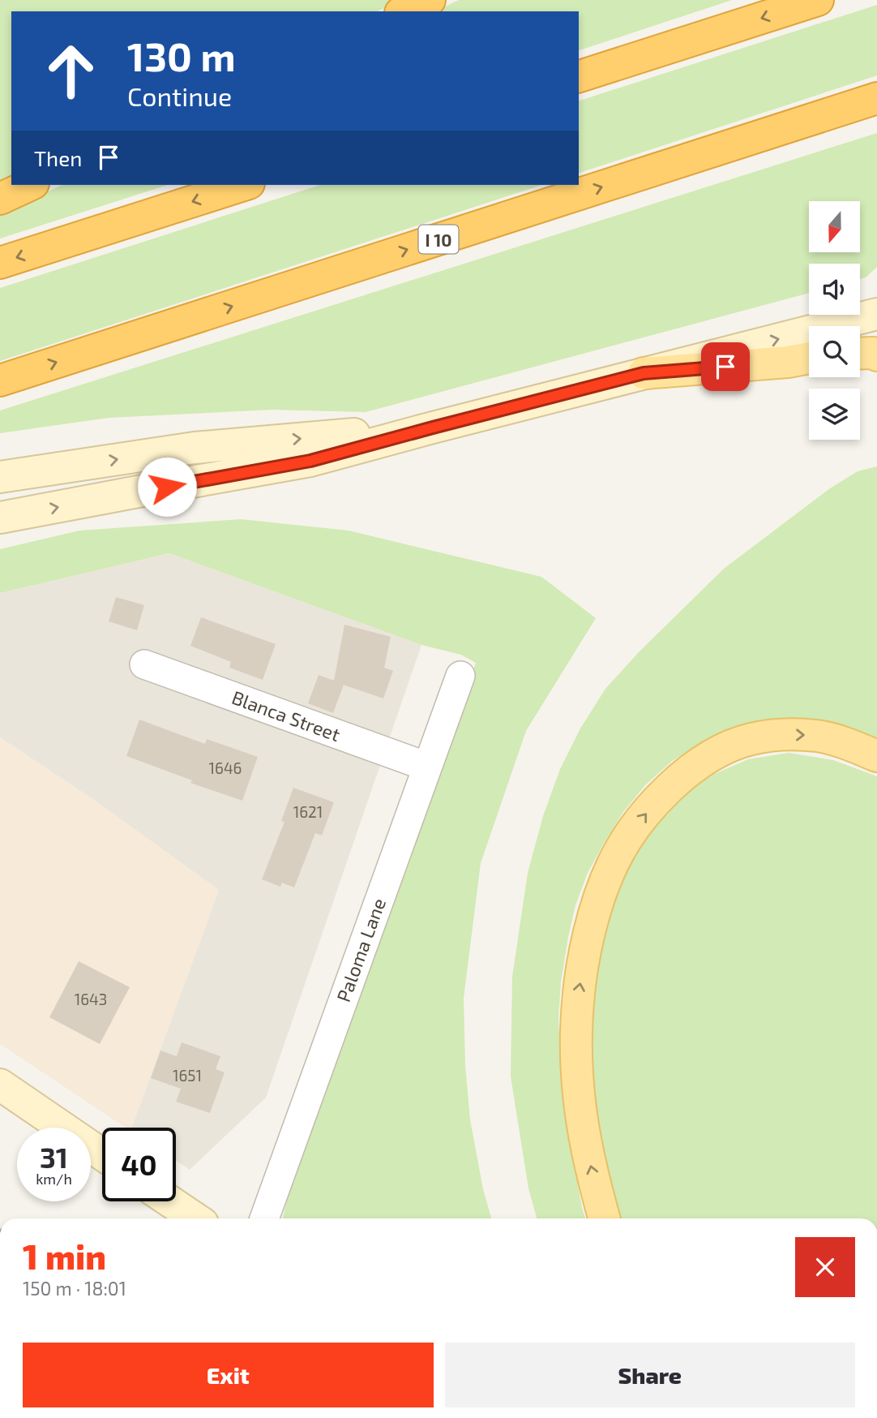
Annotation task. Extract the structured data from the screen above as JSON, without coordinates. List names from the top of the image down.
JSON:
{
  "streets": {
    "highway": ["I 10"],
    "street": ["Blanca Street", "Paloma Lane"]
  },
  "crossings": [
    ["Blanca Street", "Paloma Lane"]
  ],
  "house_numbers": [
    "1646",
    "1621",
    "1643",
    "1651"
  ],
  "north": "bottom",
  "page": {
    "turn": ["130 m", "Continue"],
    "then": "Then",
    "speed": "31 km/h",
    "limit": "40",
    "heading": ["1 min", "150 m · 18:01"],
    "buttons": ["Exit", "Share"]
  }
}
